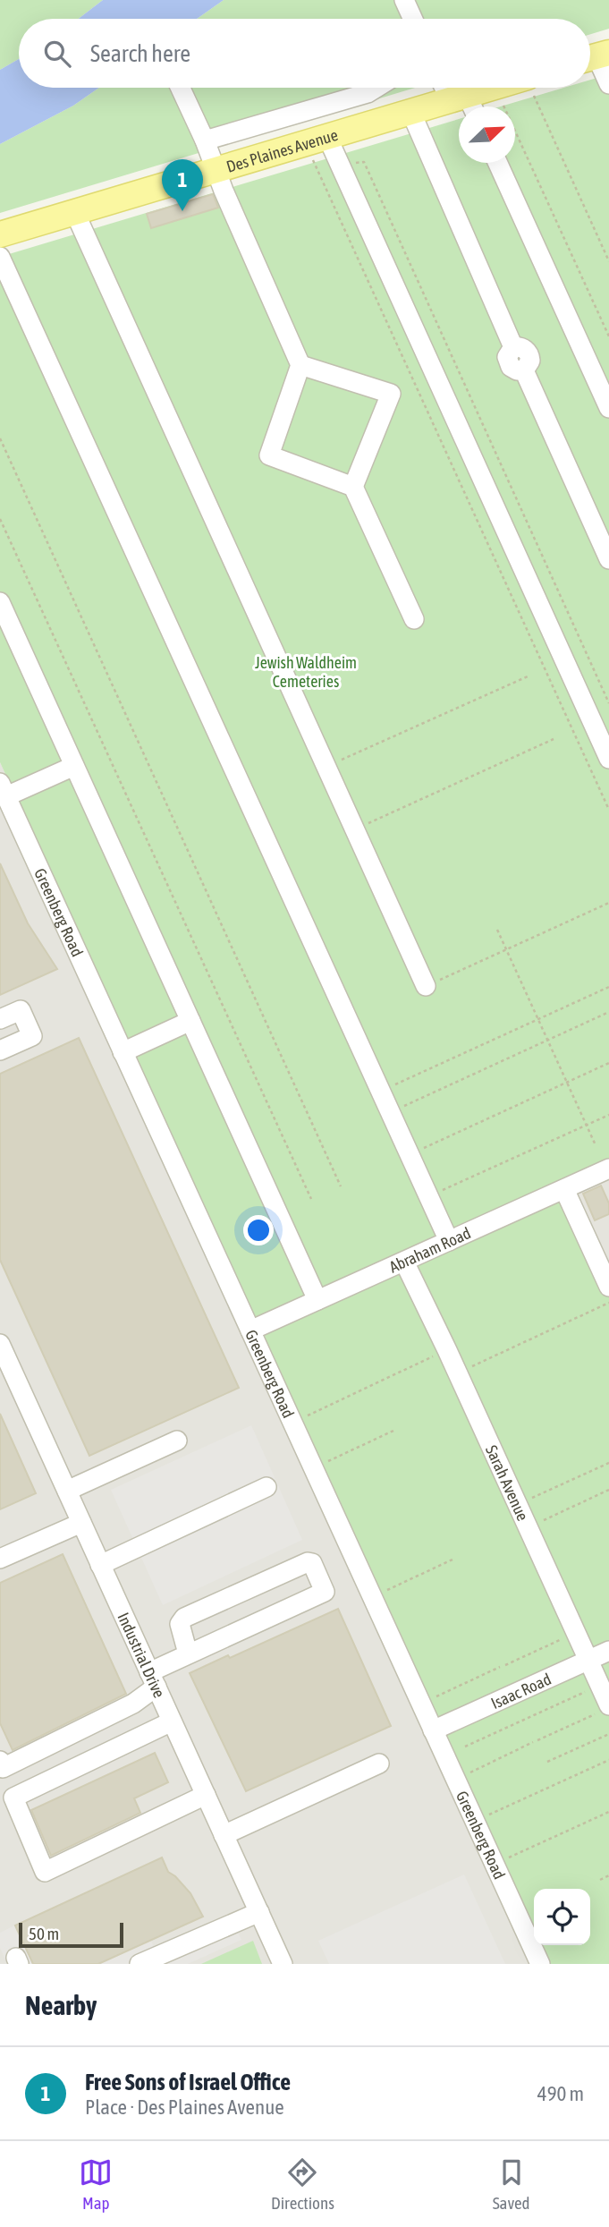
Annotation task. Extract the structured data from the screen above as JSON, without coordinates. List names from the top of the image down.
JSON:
{
  "streets": {
    "main road": ["Des Plaines Avenue"],
    "street": [
      "Greenberg Road",
      "Abraham Road",
      "Sarah Avenue",
      "Industrial Drive",
      "Isaac Road"
    ]
  },
  "crossings": [
    ["Greenberg Road", "Abraham Road"],
    ["Greenberg Road", "Isaac Road"],
    ["Abraham Road", "Sarah Avenue"],
    ["Sarah Avenue", "Isaac Road"]
  ],
  "parks": ["Jewish Waldheim Cemeteries"],
  "scale_bar": "50 m",
  "north": "top right",
  "page": {
    "search": "Search here",
    "pins": "1",
    "scale": "50 m",
    "heading": "Nearby",
    "list": [
      {
        "mark": "1",
        "name": "Free Sons of Israel Office",
        "note": "Place · Des Plaines Avenue",
        "value": "490 m"
      }
    ],
    "nav": ["Map", "Directions", "Saved"]
  }
}
